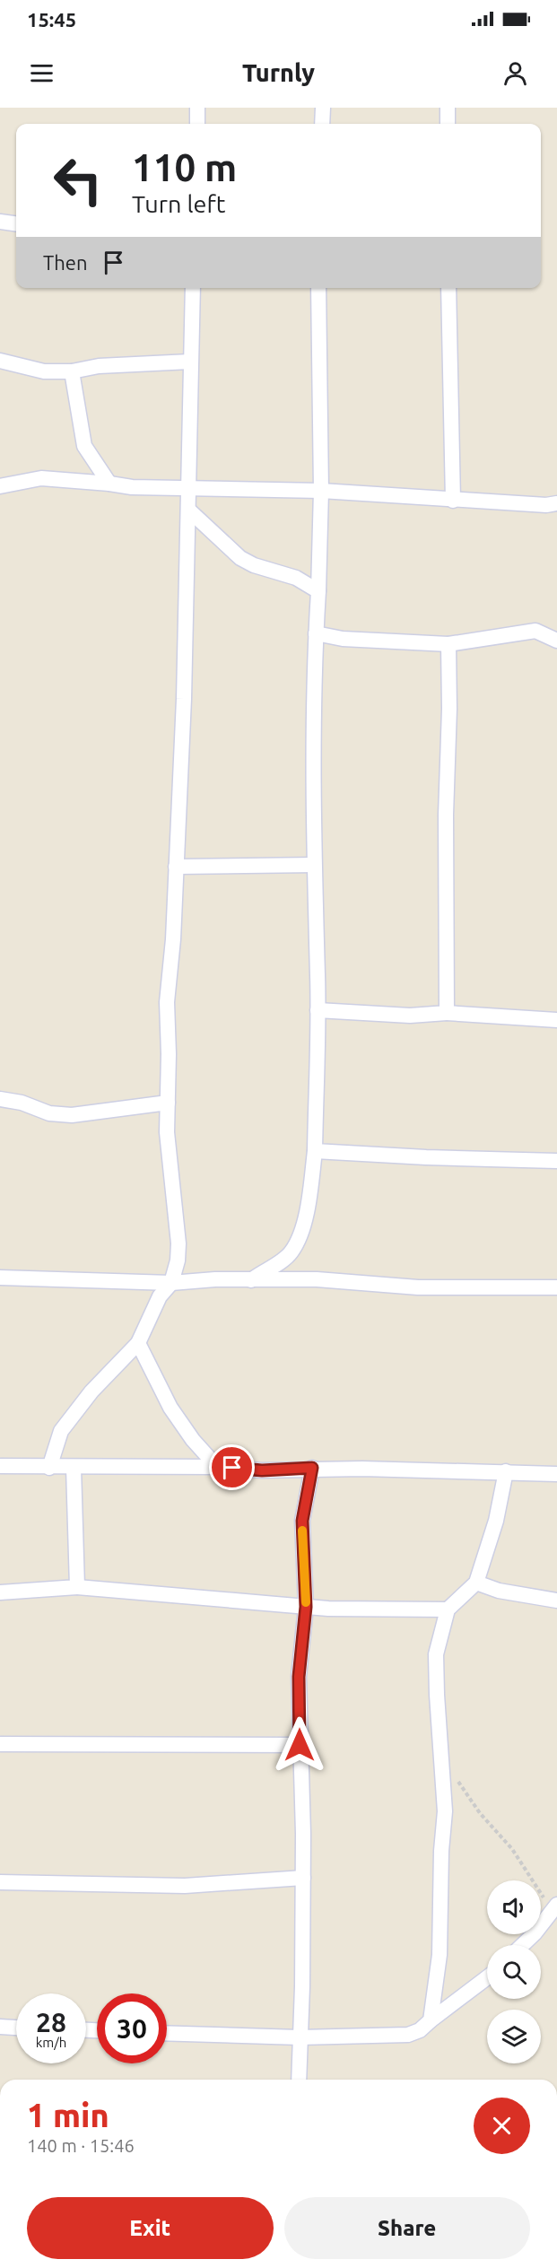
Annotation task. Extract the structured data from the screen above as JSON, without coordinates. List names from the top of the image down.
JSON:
{
  "page": {
    "status": "15:45",
    "header": "Turnly",
    "turn": ["110 m", "Turn left"],
    "then": "Then",
    "speed": "28 km/h",
    "limit": "30",
    "heading": ["1 min", "140 m · 15:46"],
    "buttons": ["Exit", "Share"]
  }
}
